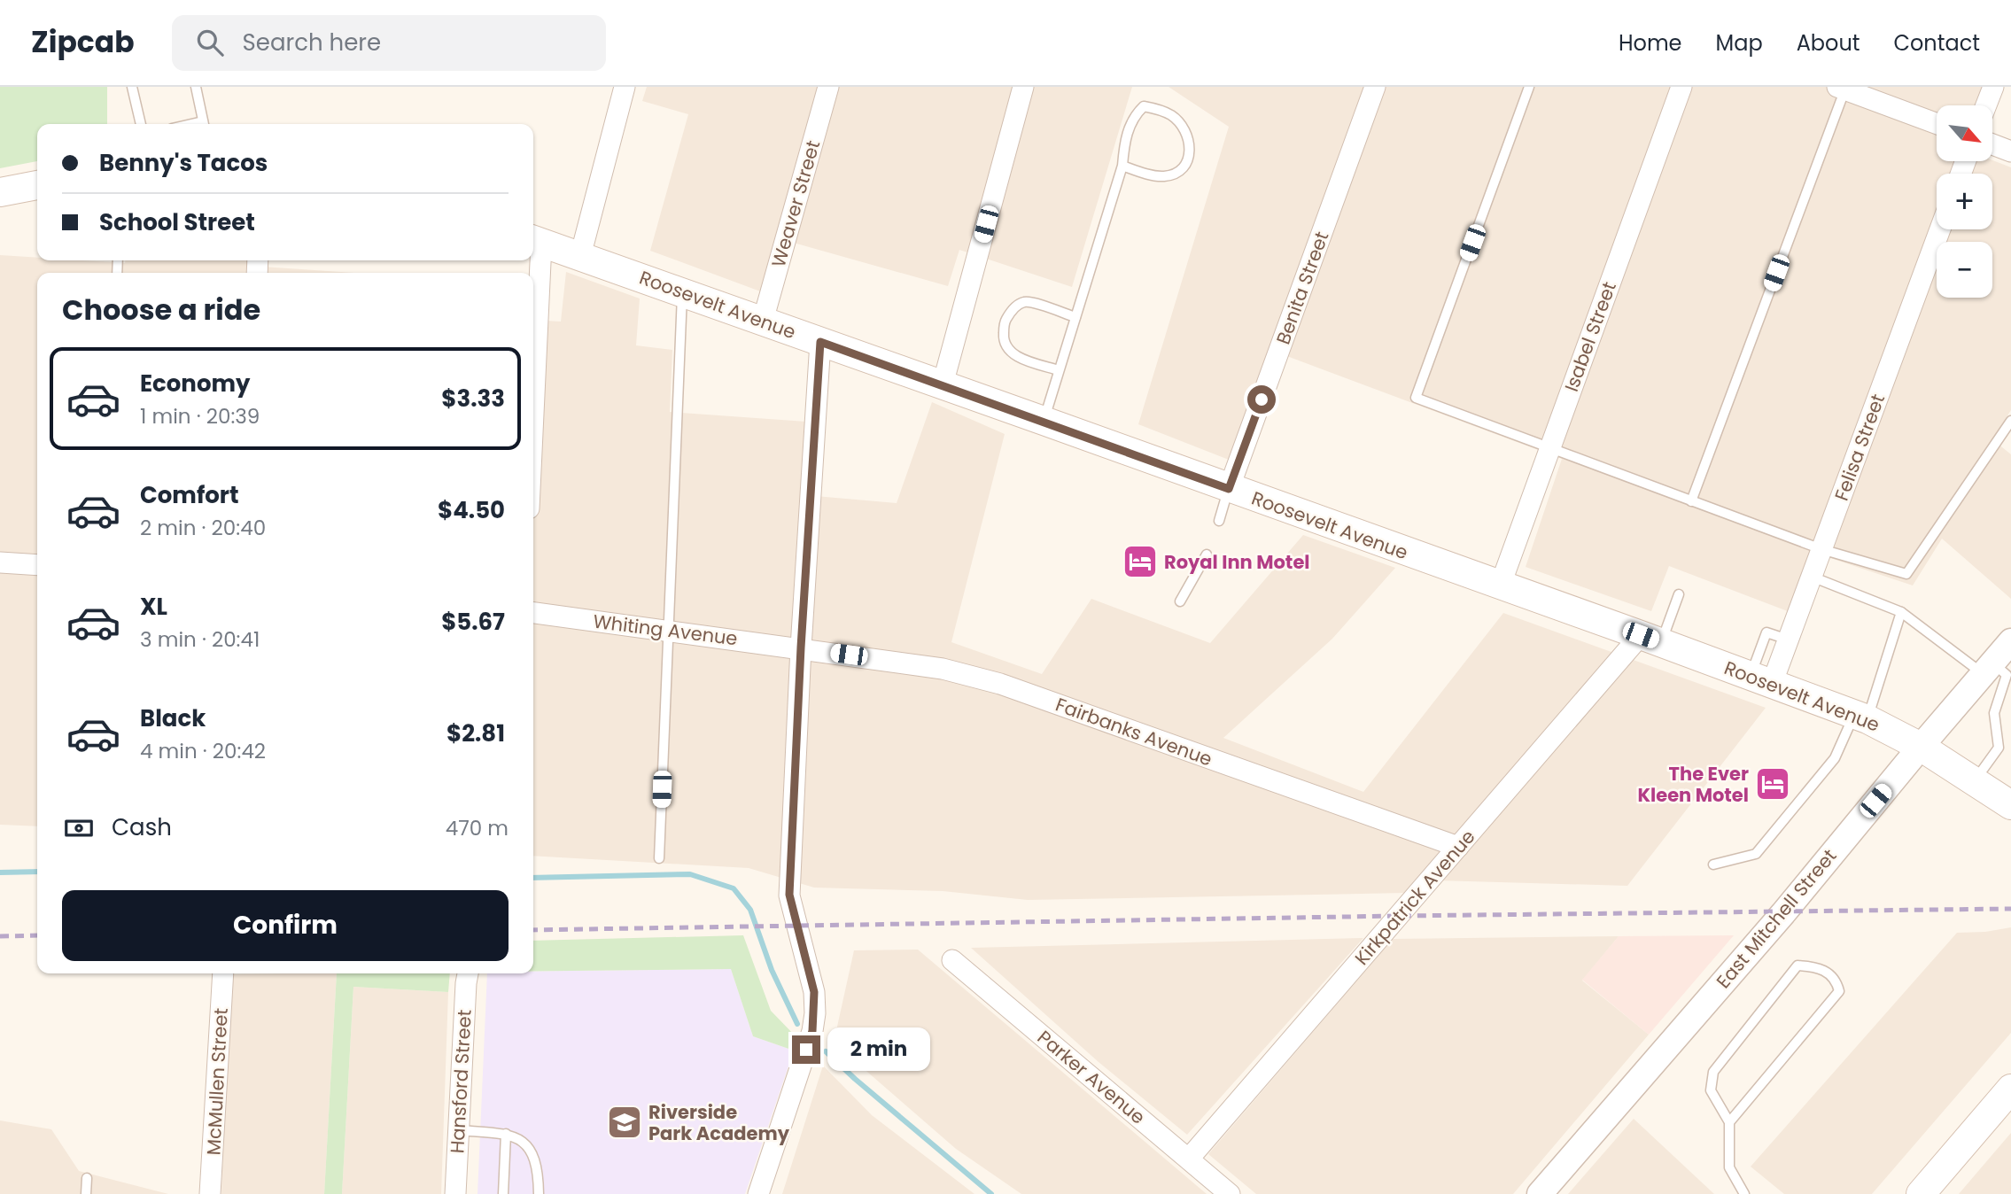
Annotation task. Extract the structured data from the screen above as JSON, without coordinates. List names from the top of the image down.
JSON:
{
  "streets": {
    "main road": ["Roosevelt Avenue"],
    "street": [
      "Weaver Street",
      "Benita Street",
      "Isabel Street",
      "Felisa Street",
      "Whiting Avenue",
      "Fairbanks Avenue",
      "Kirkpatrick Avenue",
      "East Mitchell Street",
      "Parker Avenue",
      "McMullen Street",
      "Hansford Street"
    ]
  },
  "crossings": [
    ["Weaver Street", "Roosevelt Avenue"],
    ["Benita Street", "Roosevelt Avenue"],
    ["Roosevelt Avenue", "Isabel Street"],
    ["Roosevelt Avenue", "Felisa Street"],
    ["Roosevelt Avenue", "Kirkpatrick Avenue"],
    ["Roosevelt Avenue", "East Mitchell Street"],
    ["Whiting Avenue", "Fairbanks Avenue"],
    ["Fairbanks Avenue", "Kirkpatrick Avenue"],
    ["Kirkpatrick Avenue", "Parker Avenue"]
  ],
  "places": {
    "hotel": ["Royal Inn Motel", "The Ever Kleen Motel"],
    "school or university": ["Riverside Park Academy"]
  },
  "north": "bottom right",
  "page": {
    "header": "Zipcab",
    "search": "Search here",
    "nav": [
      "Home",
      "Map",
      "About",
      "Contact"
    ],
    "map_buttons": ["+", "−"],
    "banner": ["Benny's Tacos", "School Street"],
    "heading": "Choose a ride",
    "list": [
      {
        "name": "Economy",
        "note": "1 min · 20:39",
        "value": "$3.33"
      },
      {
        "name": "Comfort",
        "note": "2 min · 20:40",
        "value": "$4.50"
      },
      {
        "name": "XL",
        "note": "3 min · 20:41",
        "value": "$5.67"
      },
      {
        "name": "Black",
        "note": "4 min · 20:42",
        "value": "$2.81"
      }
    ],
    "pay": ["Cash", "470 m"],
    "buttons": "Confirm",
    "bubble": "2 min"
  }
}
